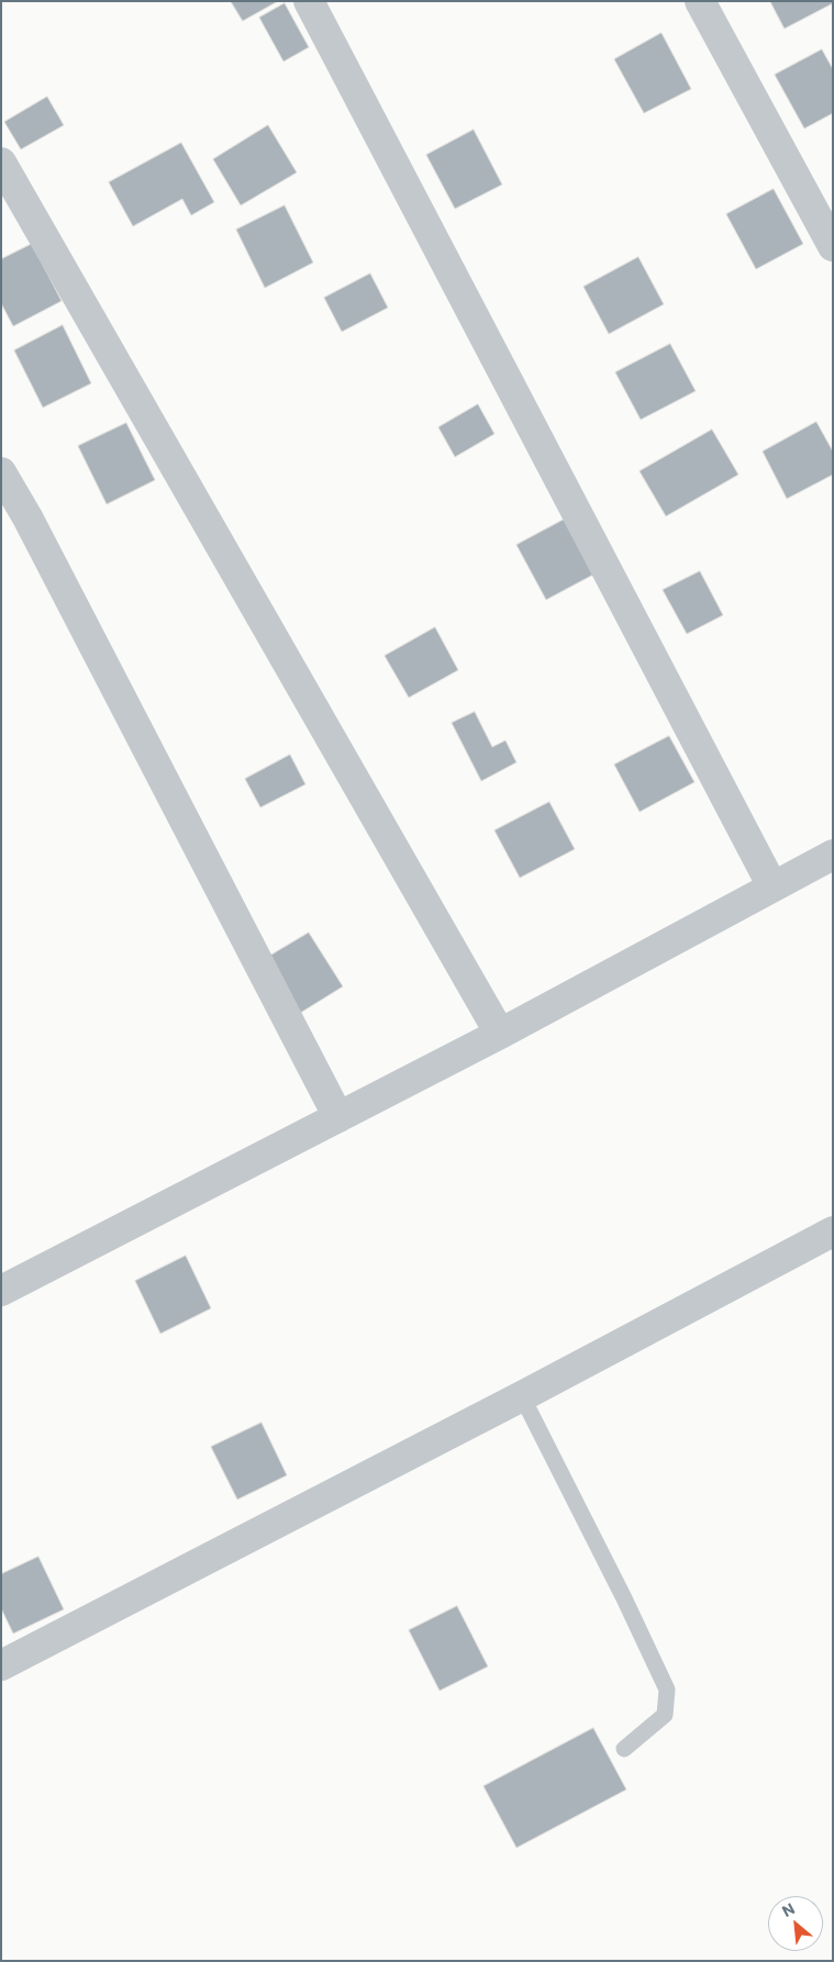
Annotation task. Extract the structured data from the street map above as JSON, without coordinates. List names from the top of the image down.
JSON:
{
  "north": "top left"
}
